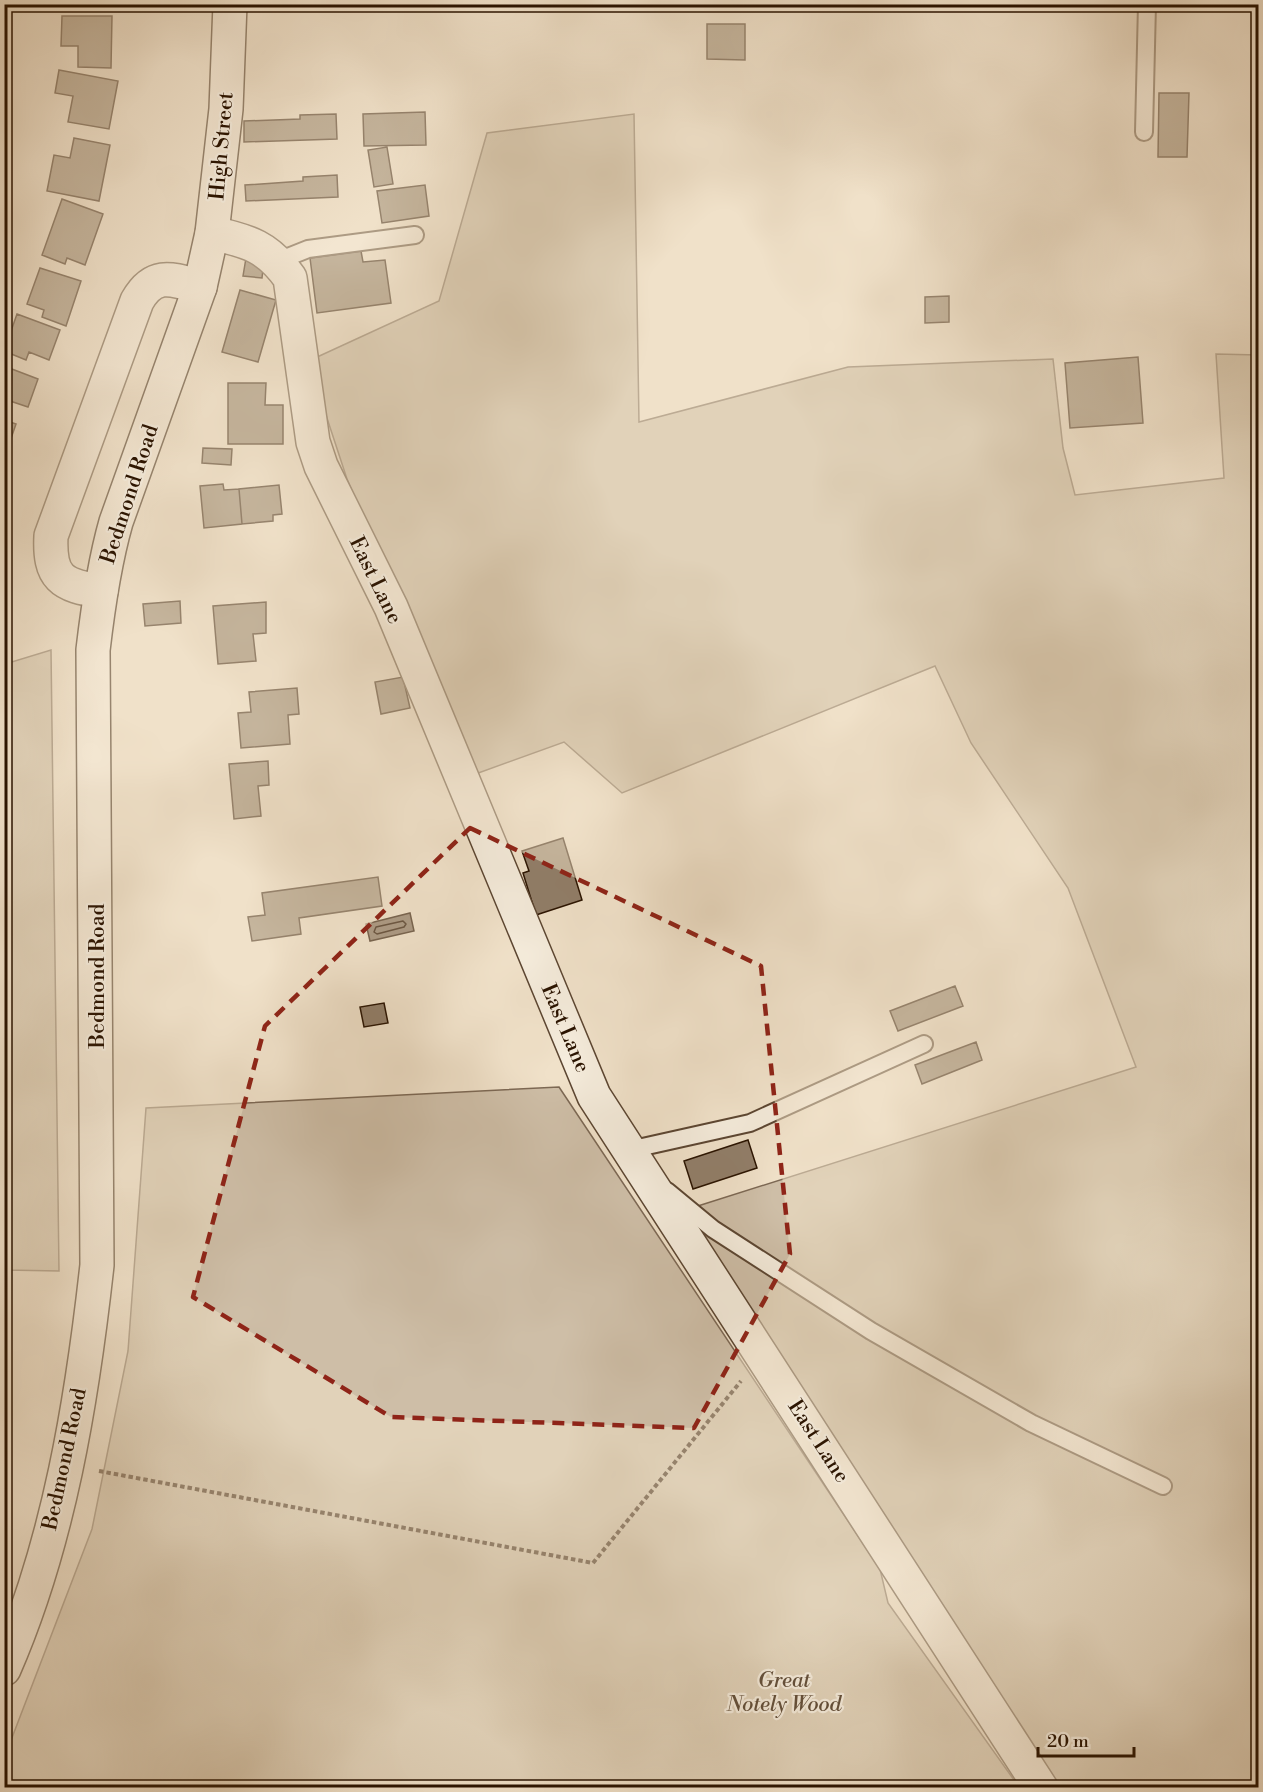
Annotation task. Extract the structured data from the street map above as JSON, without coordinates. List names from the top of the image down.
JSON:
{
  "streets": {
    "street": ["High Street", "Bedmond Road", "East Lane"]
  },
  "crossings": [
    ["High Street", "Bedmond Road"]
  ],
  "parks": ["Great Notely Wood"],
  "scale_bar": "20 m"
}
